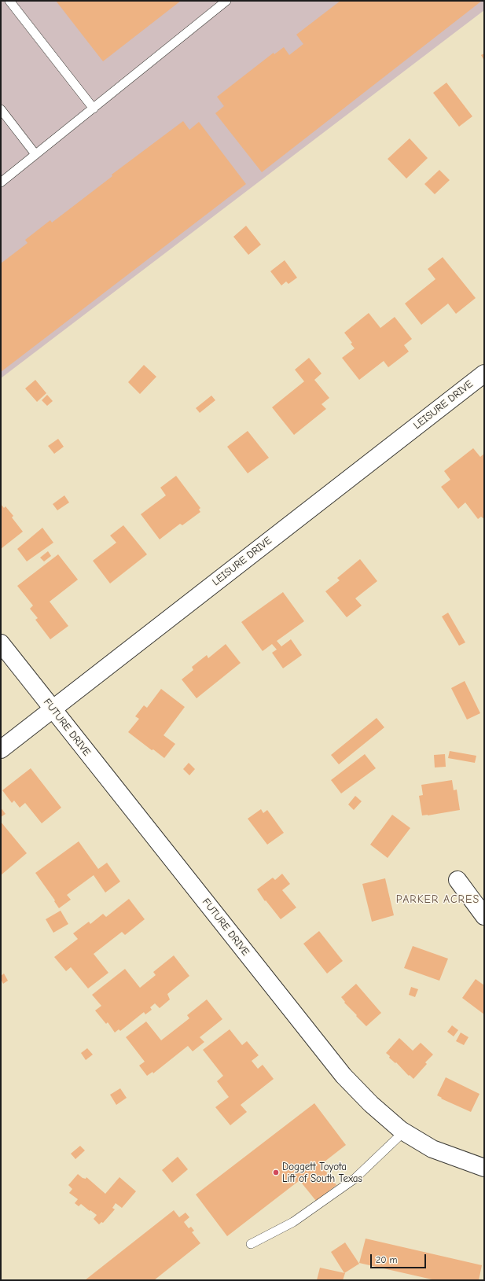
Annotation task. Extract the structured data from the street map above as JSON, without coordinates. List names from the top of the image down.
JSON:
{
  "streets": {
    "street": ["LEISURE DRIVE", "FUTURE DRIVE"]
  },
  "crossings": [
    ["LEISURE DRIVE", "FUTURE DRIVE"]
  ],
  "districts": ["PARKER ACRES"],
  "places": ["Doggett Toyota Lift of South Texas"],
  "scale_bar": "20 m"
}
